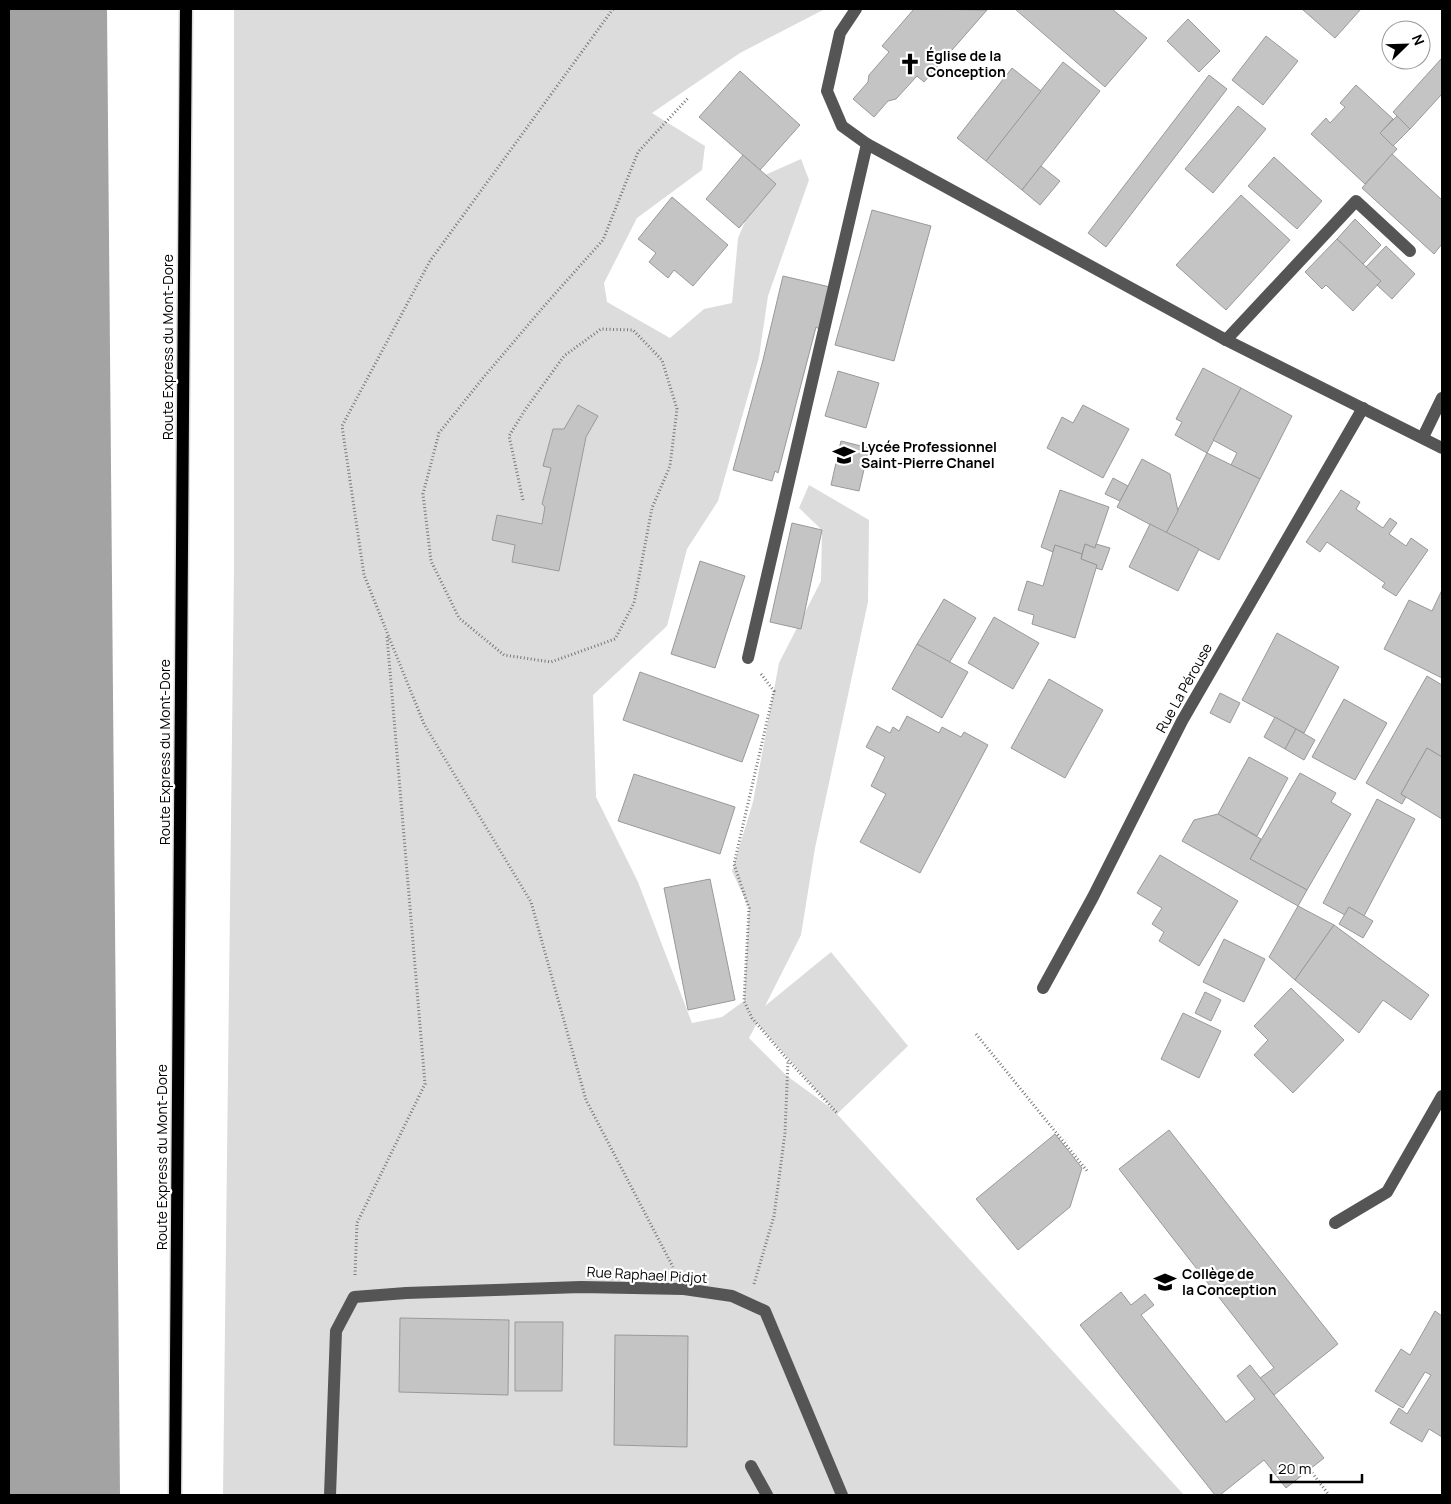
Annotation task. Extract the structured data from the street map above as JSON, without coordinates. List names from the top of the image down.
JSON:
{
  "streets": {
    "main road": ["Route Express du Mont-Dore"],
    "street": ["Rue La Pérouse", "Rue Raphael Pidjot"]
  },
  "places": {
    "church": ["Église de la Conception"],
    "school or university": ["Lycée Professionnel Saint-Pierre Chanel", "Collège de la Conception"]
  },
  "scale_bar": "20 m",
  "north": "top right"
}
